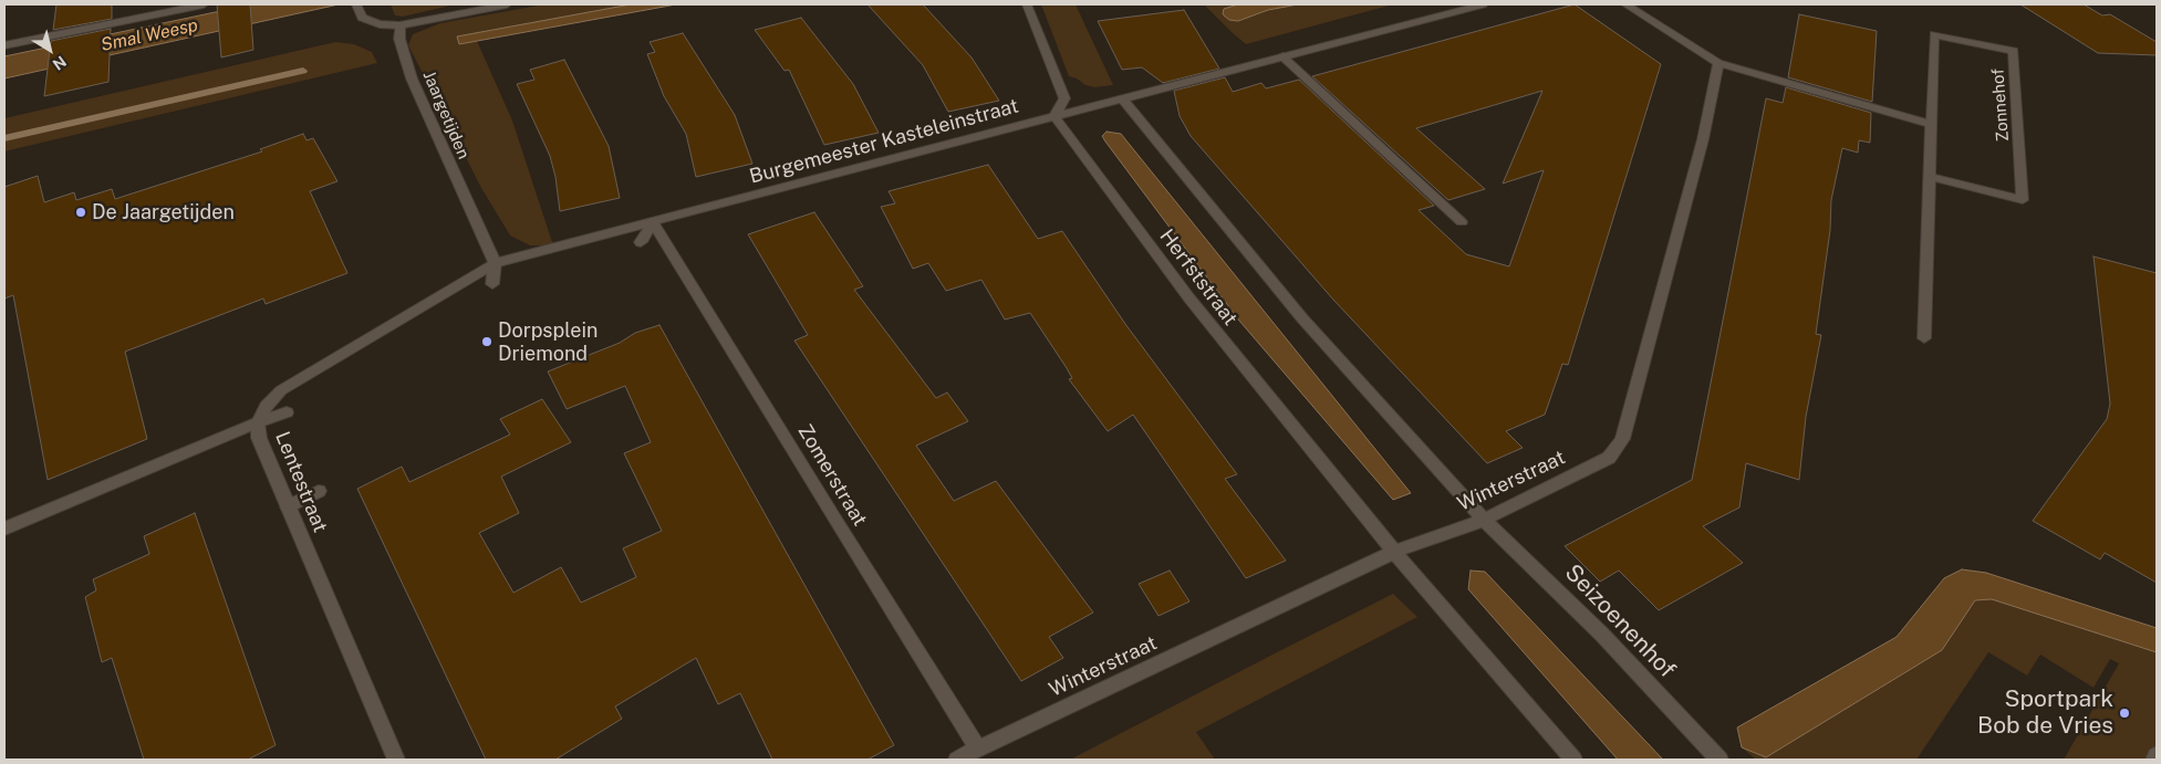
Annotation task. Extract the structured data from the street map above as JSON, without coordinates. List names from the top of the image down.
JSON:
{
  "streets": {
    "street": [
      "Zonnehof",
      "Jaargetijden",
      "Burgemeester Kasteleinstraat",
      "Herfststraat",
      "Zomerstraat",
      "Winterstraat",
      "Lentestraat",
      "Seizoenenhof"
    ]
  },
  "crossings": [
    ["Jaargetijden", "Burgemeester Kasteleinstraat"],
    ["Jaargetijden", "Lentestraat"],
    ["Burgemeester Kasteleinstraat", "Herfststraat"],
    ["Burgemeester Kasteleinstraat", "Zomerstraat"],
    ["Burgemeester Kasteleinstraat", "Lentestraat"],
    ["Herfststraat", "Winterstraat"],
    ["Zomerstraat", "Winterstraat"],
    ["Winterstraat", "Seizoenenhof"]
  ],
  "water": ["Smal Weesp"],
  "places": ["De Jaargetijden", "Dorpsplein Driemond", "Sportpark Bob de Vries"],
  "north": "bottom right"
}
